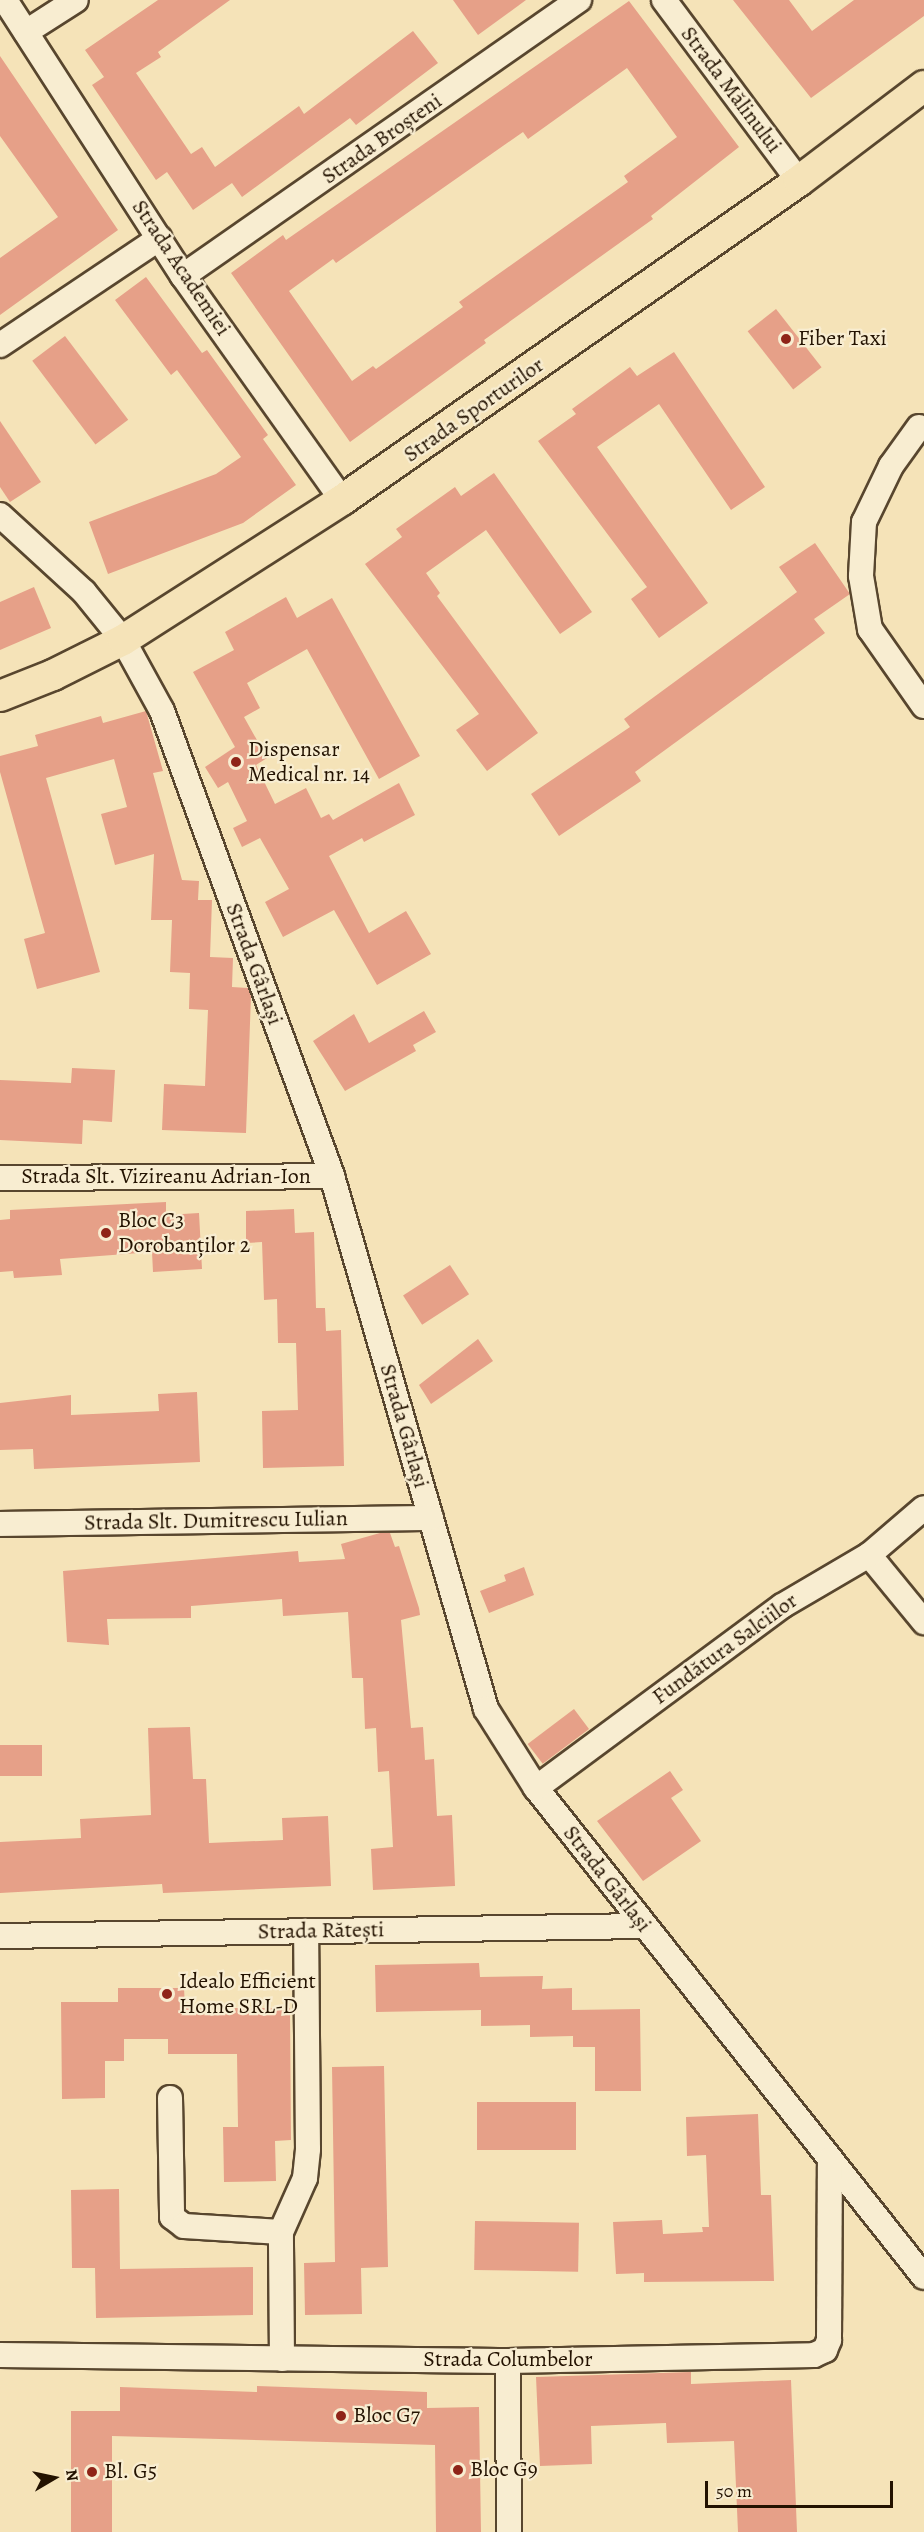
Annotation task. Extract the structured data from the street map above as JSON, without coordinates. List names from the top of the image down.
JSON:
{
  "streets": {
    "main road": ["Strada Sporturilor"],
    "street": [
      "Strada Mălinului",
      "Strada Broșteni",
      "Strada Academiei",
      "Strada Gârlași",
      "Strada Slt. Vizireanu Adrian-Ion",
      "Strada Slt. Dumitrescu Iulian",
      "Fundătura Salciilor",
      "Strada Rătești",
      "Strada Columbelor"
    ]
  },
  "crossings": [
    ["Strada Mălinului", "Strada Sporturilor"],
    ["Strada Broșteni", "Strada Academiei"],
    ["Strada Academiei", "Strada Sporturilor"],
    ["Strada Sporturilor", "Strada Gârlași"],
    ["Strada Gârlași", "Strada Slt. Vizireanu Adrian-Ion"],
    ["Strada Gârlași", "Strada Slt. Dumitrescu Iulian"],
    ["Strada Gârlași", "Fundătura Salciilor"],
    ["Strada Gârlași", "Strada Rătești"],
    ["Strada Gârlași", "Strada Columbelor"]
  ],
  "places": [
    "Fiber Taxi",
    "Dispensar Medical nr. 14",
    "Bloc C3 Dorobanților 2",
    "Idealo Efficient Home SRL-D",
    "Bloc G7",
    "Bloc G9",
    "Bl. G5"
  ],
  "scale_bar": "50 m",
  "north": "right"
}
